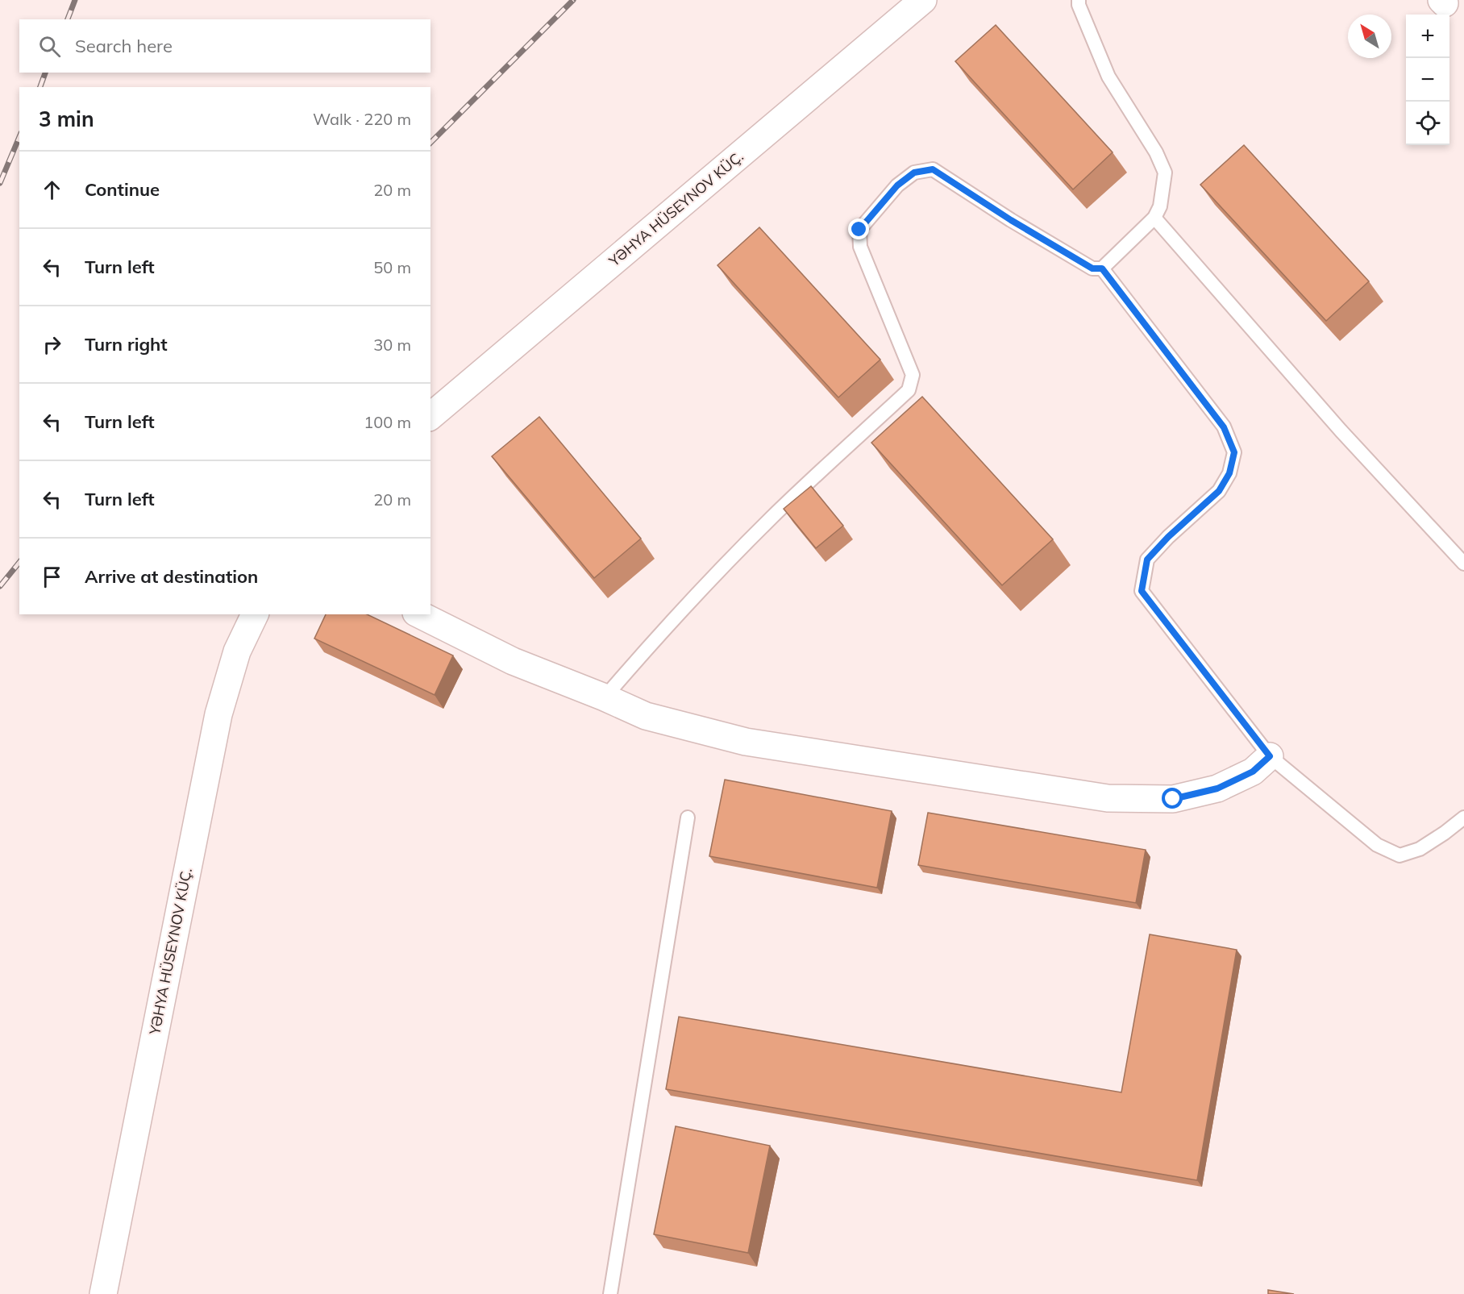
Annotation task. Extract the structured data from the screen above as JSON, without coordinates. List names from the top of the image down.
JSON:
{
  "streets": {
    "street": ["YƏHYA HÜSEYNOV KÜÇ."]
  },
  "north": "top left",
  "page": {
    "map_buttons": ["+", "−"],
    "search": "Search here",
    "heading": ["3 min", "Walk · 220 m"],
    "list": [
      ["Continue", "20 m"],
      ["Turn left", "50 m"],
      ["Turn right", "30 m"],
      ["Turn left", "100 m"],
      ["Turn left", "20 m"],
      "Arrive at destination"
    ]
  }
}
